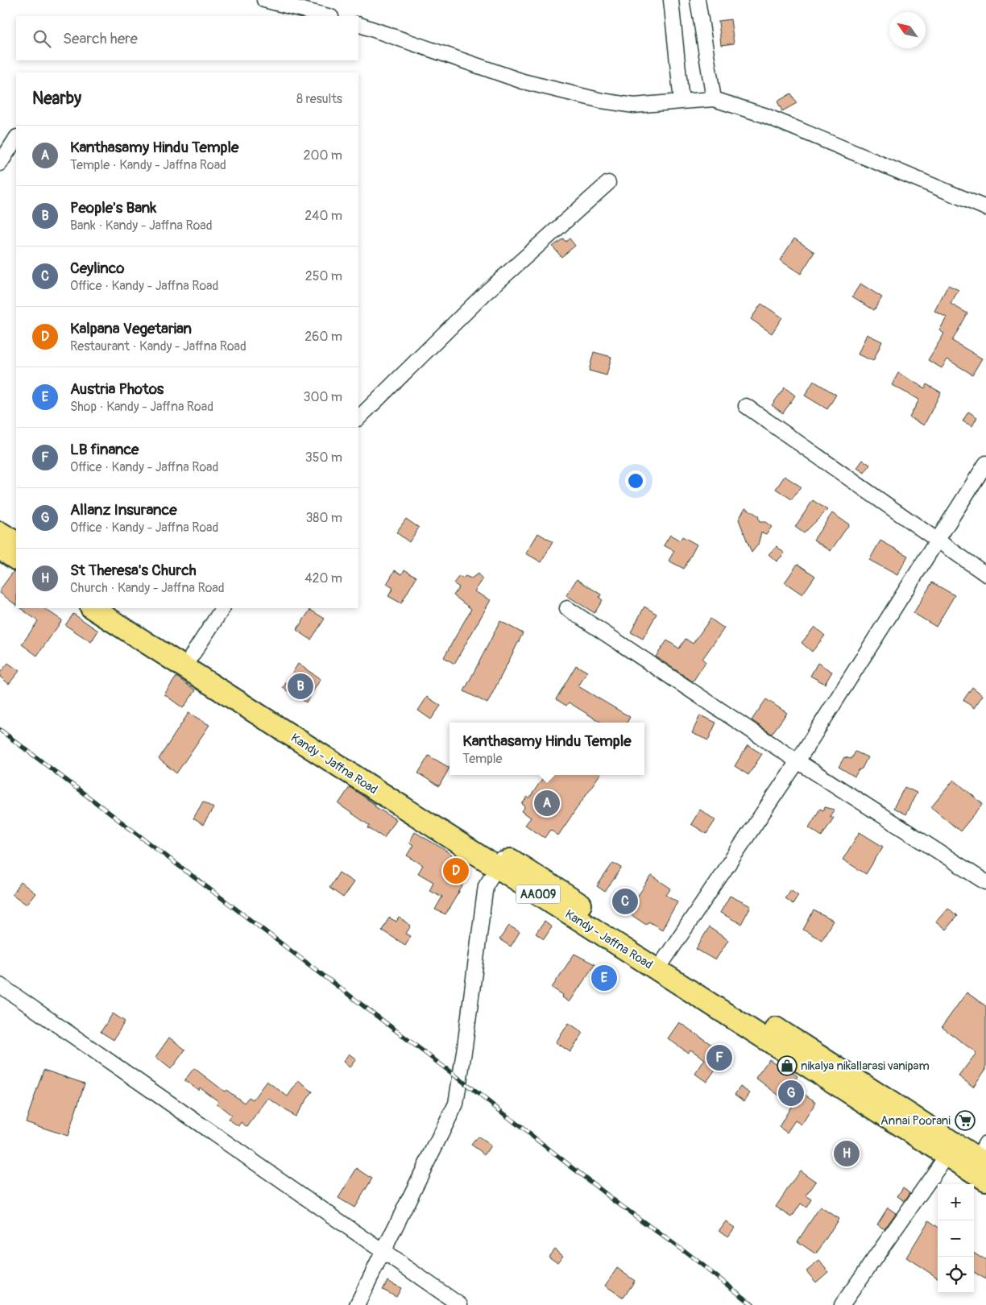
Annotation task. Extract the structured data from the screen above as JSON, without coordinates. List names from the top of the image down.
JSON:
{
  "streets": {
    "highway": ["Kandy - Jaffna Road", "AA009"]
  },
  "places": {
    "shop": ["nikalya nikallarasi vanipam"],
    "supermarket": ["Annai Poorani"]
  },
  "north": "top left",
  "page": {
    "search": "Search here",
    "heading": ["Nearby", "8 results"],
    "list": [
      {
        "mark": "A",
        "name": "Kanthasamy Hindu Temple",
        "note": "Temple · Kandy - Jaffna Road",
        "value": "200 m"
      },
      {
        "mark": "B",
        "name": "People's Bank",
        "note": "Bank · Kandy - Jaffna Road",
        "value": "240 m"
      },
      {
        "mark": "C",
        "name": "Ceylinco",
        "note": "Office · Kandy - Jaffna Road",
        "value": "250 m"
      },
      {
        "mark": "D",
        "name": "Kalpana Vegetarian",
        "note": "Restaurant · Kandy - Jaffna Road",
        "value": "260 m"
      },
      {
        "mark": "E",
        "name": "Austria Photos",
        "note": "Shop · Kandy - Jaffna Road",
        "value": "300 m"
      },
      {
        "mark": "F",
        "name": "LB finance",
        "note": "Office · Kandy - Jaffna Road",
        "value": "350 m"
      },
      {
        "mark": "G",
        "name": "Allanz Insurance",
        "note": "Office · Kandy - Jaffna Road",
        "value": "380 m"
      },
      {
        "mark": "H",
        "name": "St Theresa's Church",
        "note": "Church · Kandy - Jaffna Road",
        "value": "420 m"
      }
    ],
    "pins": [
      "B",
      "A",
      "D",
      "C",
      "E",
      "F",
      "G",
      "H"
    ],
    "popup": ["Kanthasamy Hindu Temple", "Temple"],
    "map_buttons": ["+", "−"]
  }
}
